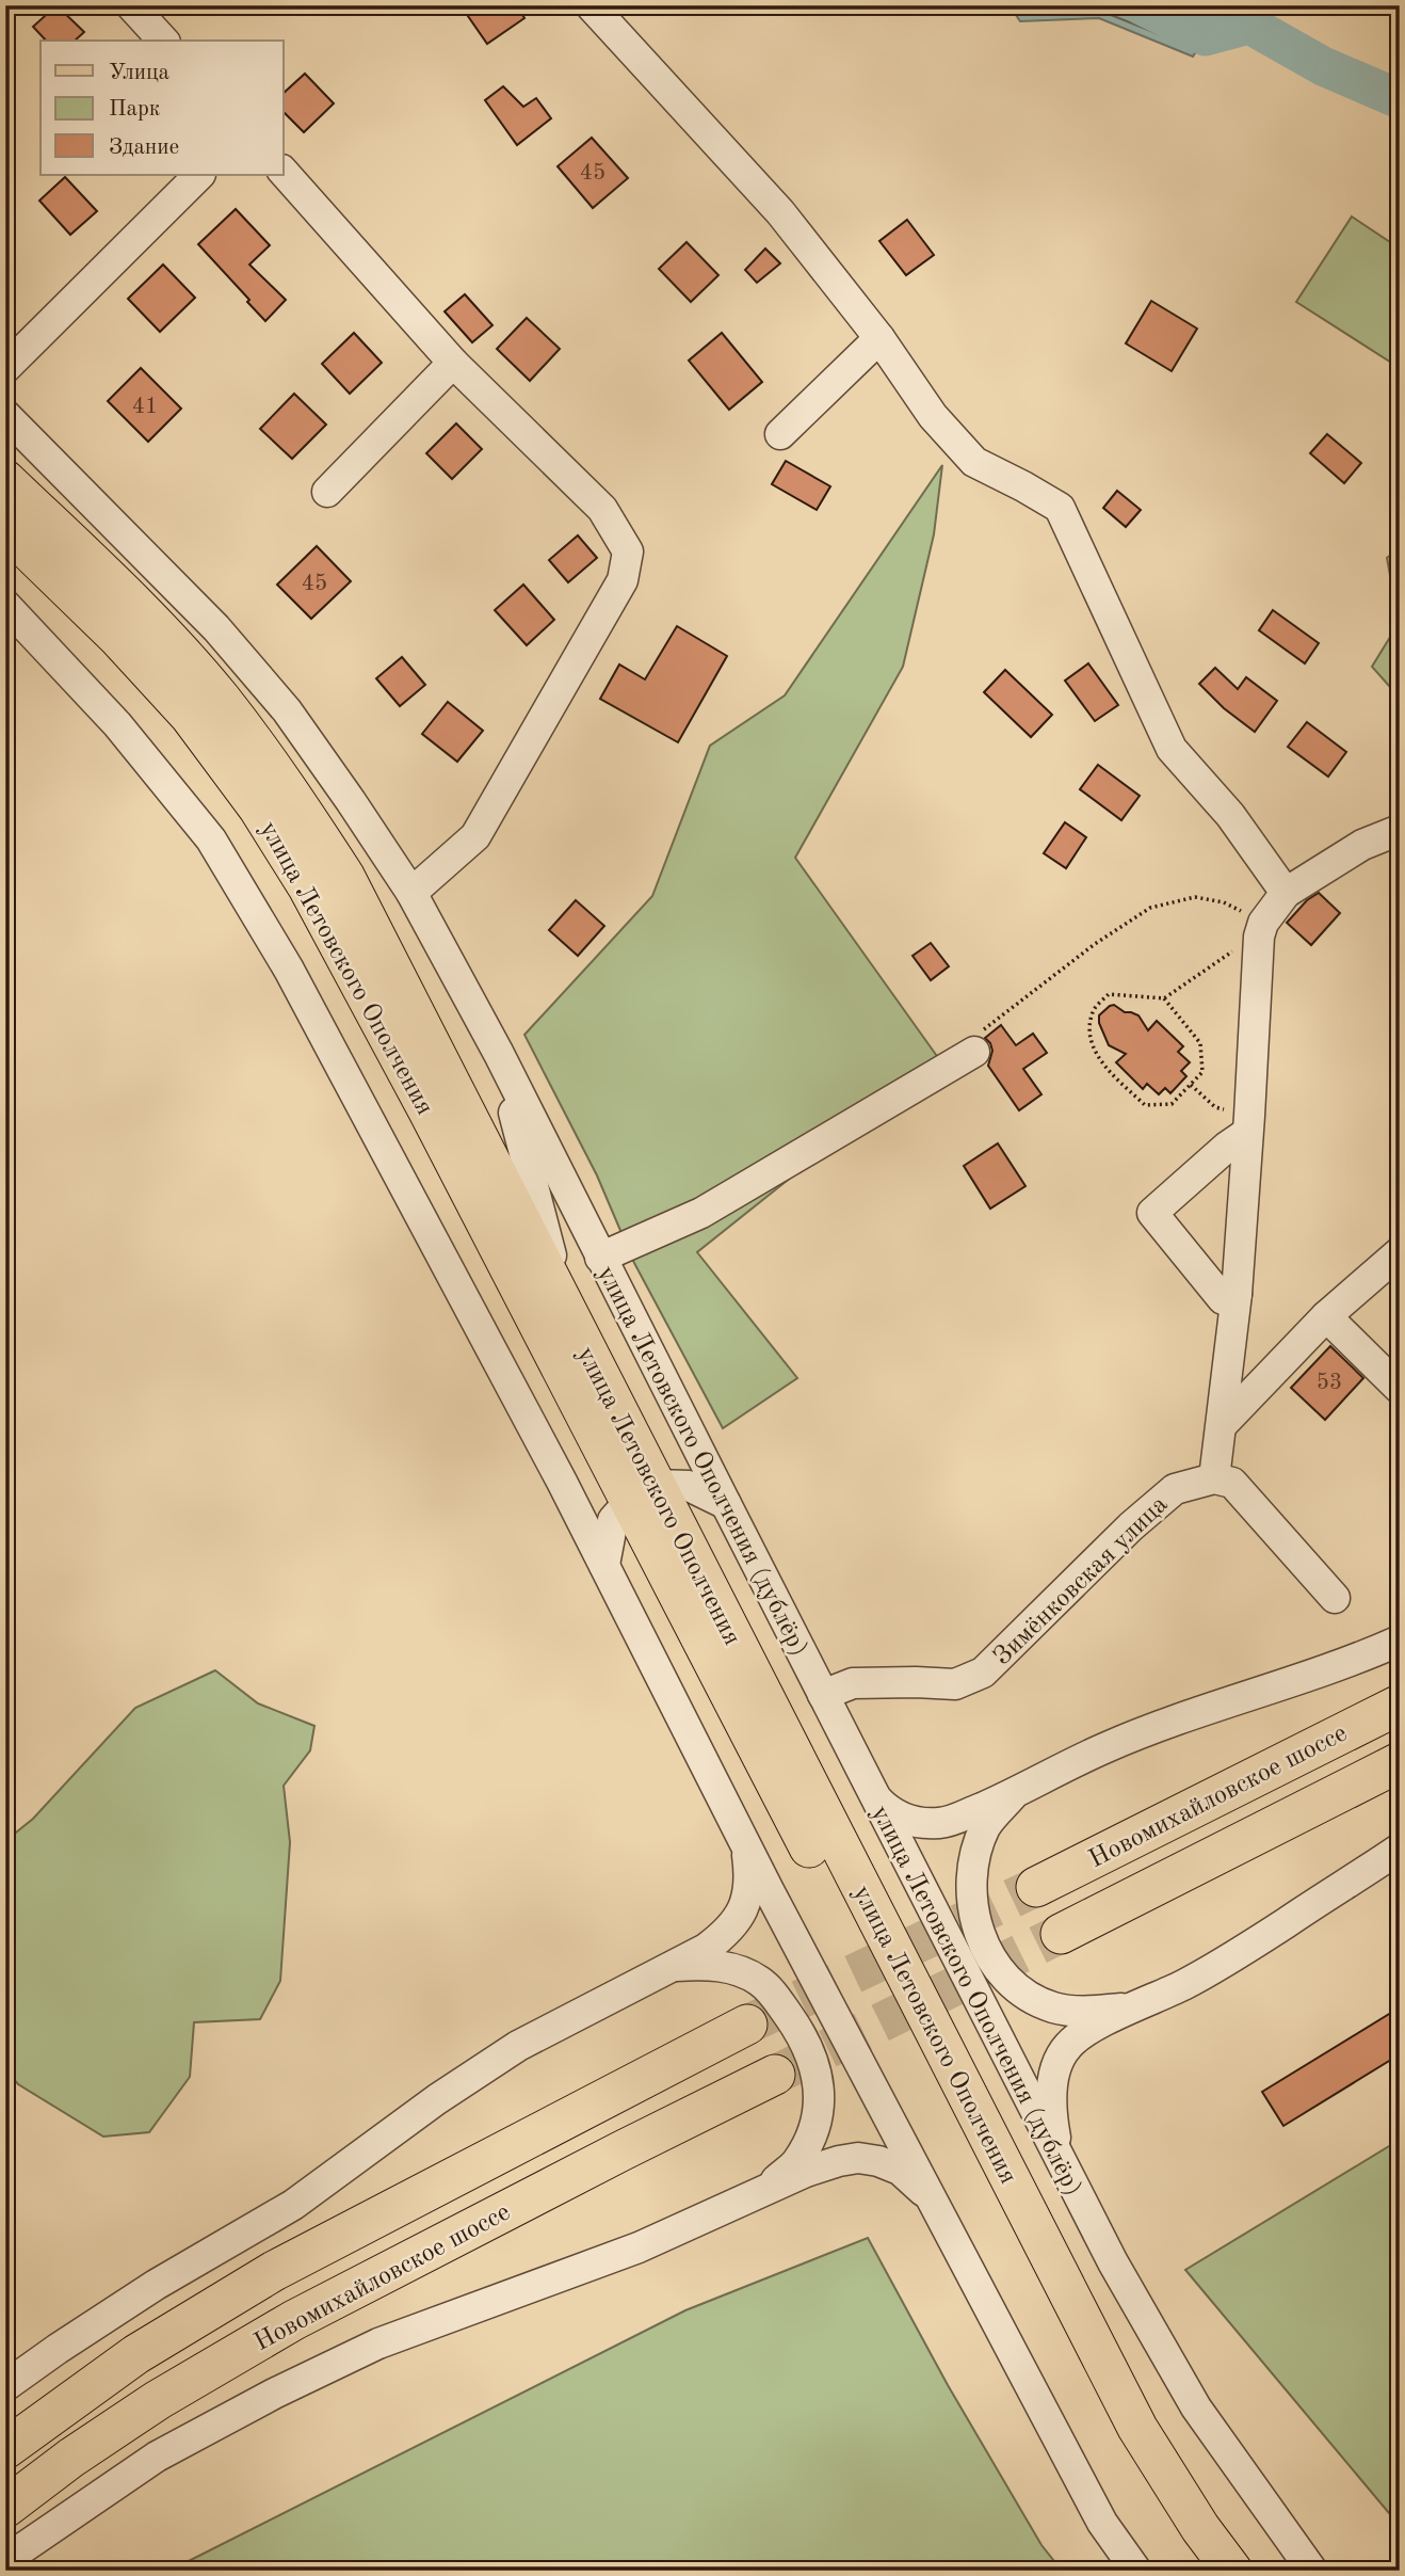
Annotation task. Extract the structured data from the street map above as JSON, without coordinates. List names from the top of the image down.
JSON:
{
  "streets": {
    "main road": ["улица Летовского Ополчения", "Новомихайловское шоссе"],
    "street": ["улица Летовского Ополчения (дублёр)", "Зимёнковская улица"]
  },
  "crossings": [
    ["улица Летовского Ополчения (дублёр)", "Зимёнковская улица"]
  ],
  "house_numbers": [
    "45",
    "41",
    "45",
    "53"
  ],
  "legend": ["Улица", "Парк", "Здание"]
}
